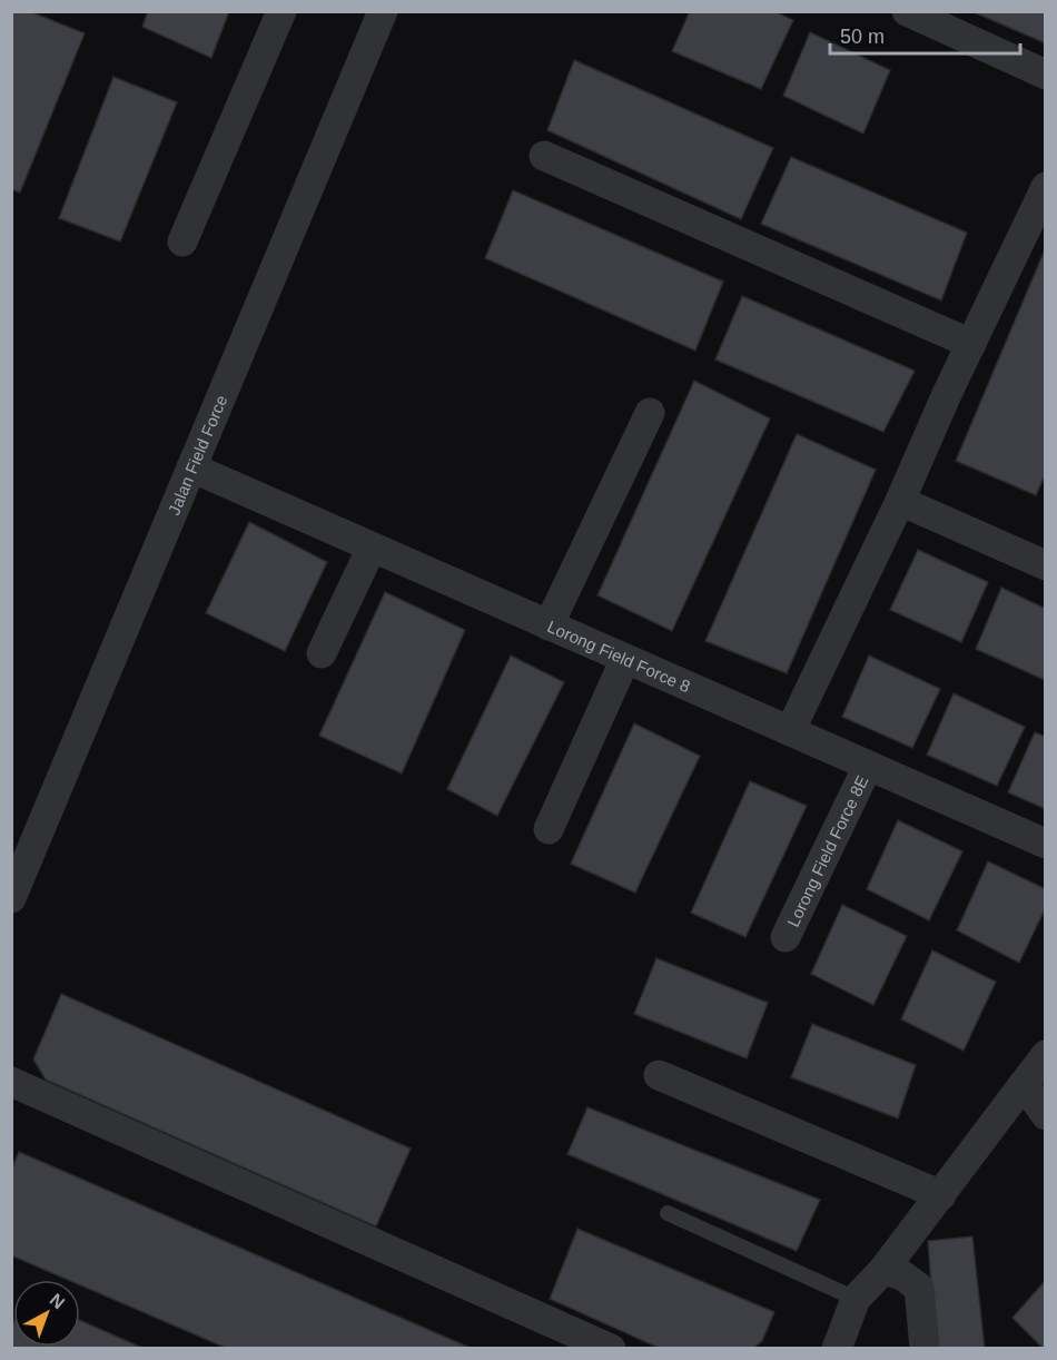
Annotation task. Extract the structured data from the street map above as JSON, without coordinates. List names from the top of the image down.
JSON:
{
  "streets": {
    "street": ["Jalan Field Force", "Lorong Field Force 8", "Lorong Field Force 8E"]
  },
  "crossings": [
    ["Jalan Field Force", "Lorong Field Force 8"],
    ["Lorong Field Force 8", "Lorong Field Force 8E"]
  ],
  "scale_bar": "50 m",
  "north": "top right"
}
